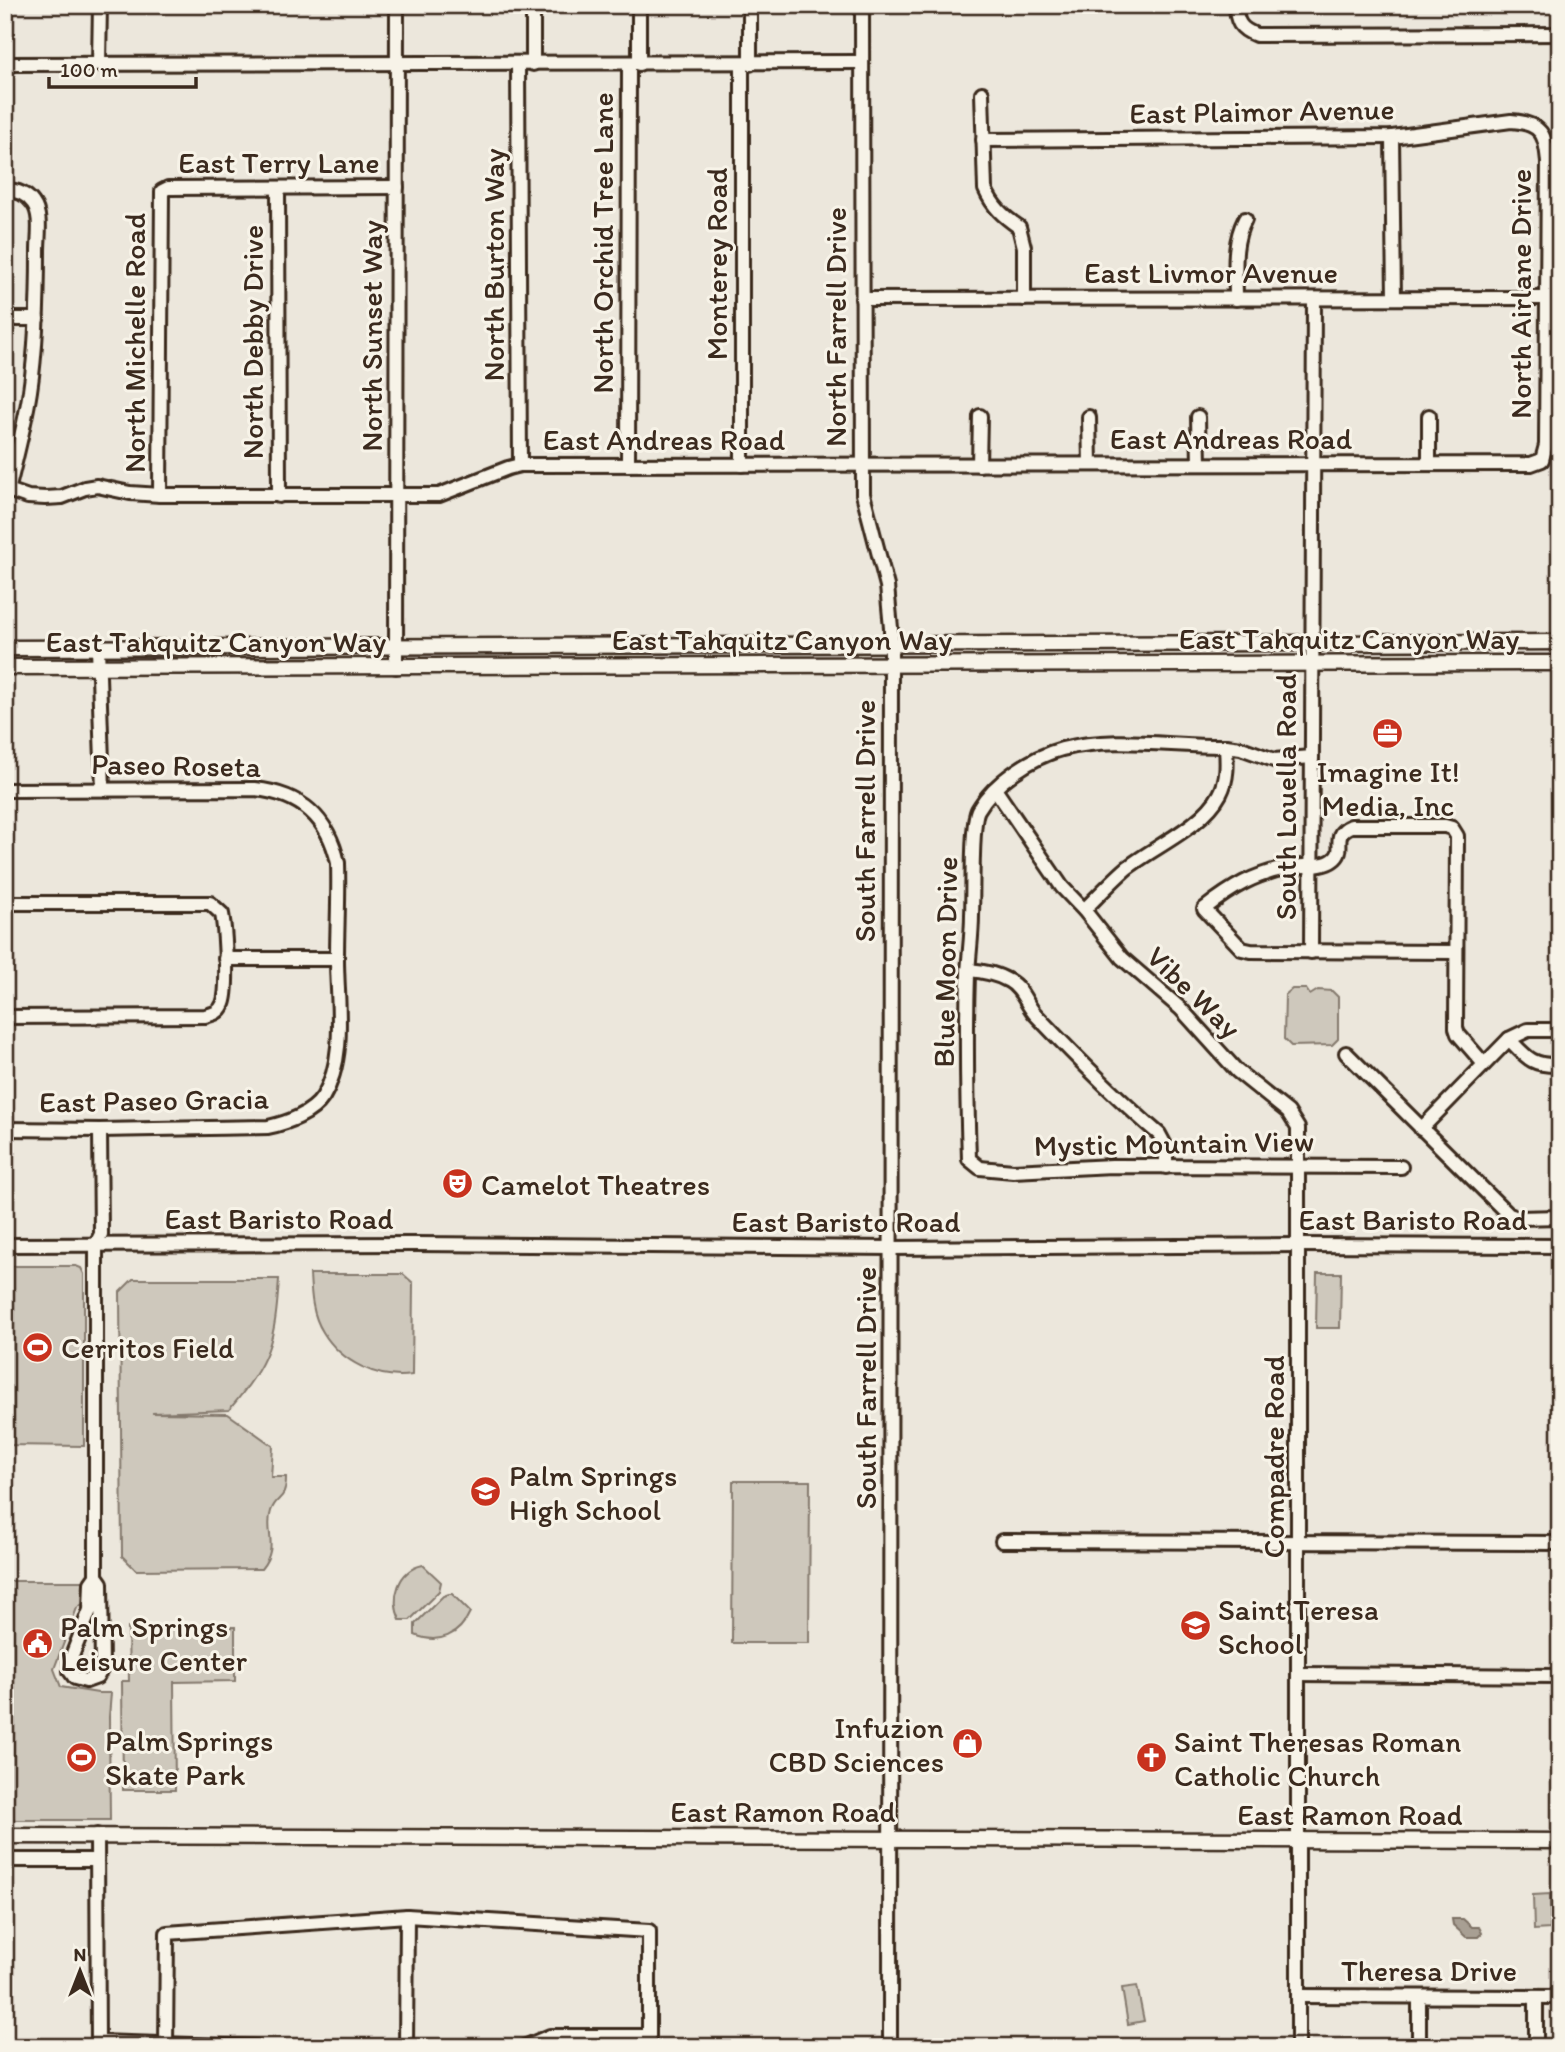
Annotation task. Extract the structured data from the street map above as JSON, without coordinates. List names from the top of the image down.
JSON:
{
  "streets": {
    "main road": ["East Tahquitz Canyon Way", "East Ramon Road"],
    "street": [
      "East Plaimor Avenue",
      "East Terry Lane",
      "North Orchid Tree Lane",
      "Monterey Road",
      "North Burton Way",
      "East Livmor Avenue",
      "North Airlane Drive",
      "North Farrell Drive",
      "North Sunset Way",
      "North Debby Drive",
      "North Michelle Road",
      "East Andreas Road",
      "Paseo Roseta",
      "South Louella Road",
      "South Farrell Drive",
      "Blue Moon Drive",
      "Vibe Way",
      "East Paseo Gracia",
      "Mystic Mountain View",
      "East Baristo Road",
      "Compadre Road",
      "Theresa Drive"
    ]
  },
  "crossings": [
    ["East Plaimor Avenue", "North Airlane Drive"],
    ["East Terry Lane", "North Sunset Way"],
    ["East Terry Lane", "North Debby Drive"],
    ["East Terry Lane", "North Michelle Road"],
    ["North Orchid Tree Lane", "East Andreas Road"],
    ["Monterey Road", "East Andreas Road"],
    ["North Burton Way", "East Andreas Road"],
    ["East Livmor Avenue", "North Airlane Drive"],
    ["East Livmor Avenue", "North Farrell Drive"],
    ["East Livmor Avenue", "South Louella Road"],
    ["North Airlane Drive", "East Andreas Road"],
    ["North Farrell Drive", "East Andreas Road"],
    ["North Farrell Drive", "East Tahquitz Canyon Way"],
    ["North Farrell Drive", "South Farrell Drive"],
    ["North Sunset Way", "East Andreas Road"],
    ["North Sunset Way", "East Tahquitz Canyon Way"],
    ["North Debby Drive", "East Andreas Road"],
    ["North Michelle Road", "East Andreas Road"],
    ["East Andreas Road", "South Louella Road"],
    ["East Tahquitz Canyon Way", "South Louella Road"],
    ["East Tahquitz Canyon Way", "South Farrell Drive"],
    ["Paseo Roseta", "East Paseo Gracia"],
    ["South Farrell Drive", "East Baristo Road"],
    ["South Farrell Drive", "East Ramon Road"],
    ["Blue Moon Drive", "Vibe Way"],
    ["Blue Moon Drive", "Mystic Mountain View"],
    ["Vibe Way", "Mystic Mountain View"],
    ["Vibe Way", "East Baristo Road"],
    ["Vibe Way", "Compadre Road"],
    ["East Baristo Road", "Compadre Road"],
    ["Compadre Road", "East Ramon Road"],
    ["Compadre Road", "Theresa Drive"]
  ],
  "places": {
    "office": ["Imagine It! Media, Inc"],
    "theatre": ["Camelot Theatres"],
    "sports": ["Cerritos Field", "Palm Springs Skate Park"],
    "school or university": ["Palm Springs High School", "Saint Teresa School"],
    "public building": ["Palm Springs Leisure Center"],
    "shop": ["Infuzion CBD Sciences"],
    "church": ["Saint Theresas Roman Catholic Church"]
  },
  "scale_bar": "100 m",
  "north": "top"
}
